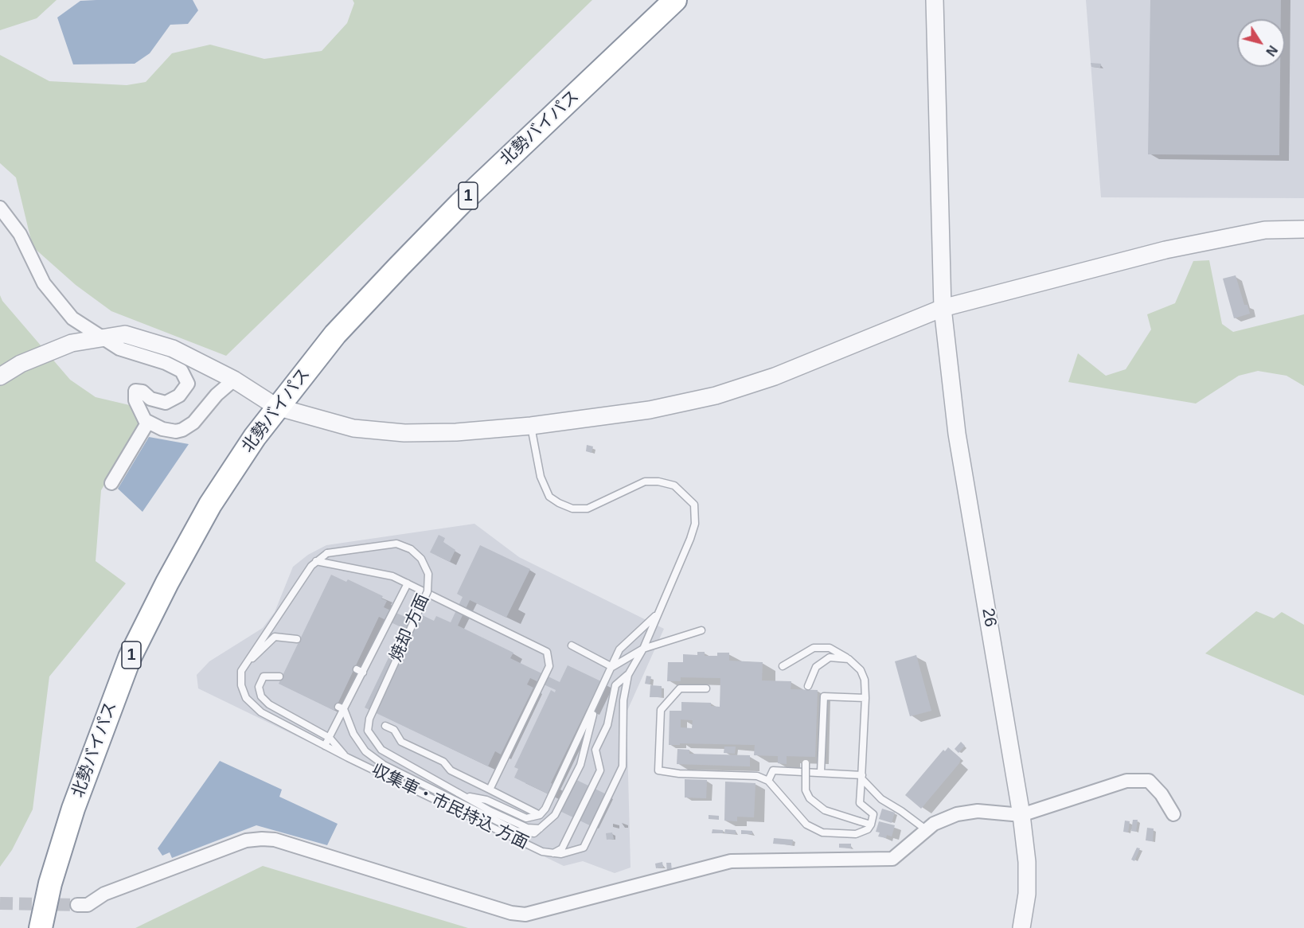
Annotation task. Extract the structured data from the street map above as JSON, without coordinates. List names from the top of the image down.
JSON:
{
  "streets": {
    "highway": ["北勢バイパス", "1"],
    "street": ["26"],
    "lane": ["焼却 方面", "収集車・市民持込 方面"]
  },
  "crossings": [
    ["焼却 方面", "収集車・市民持込 方面"]
  ],
  "north": "bottom right"
}
